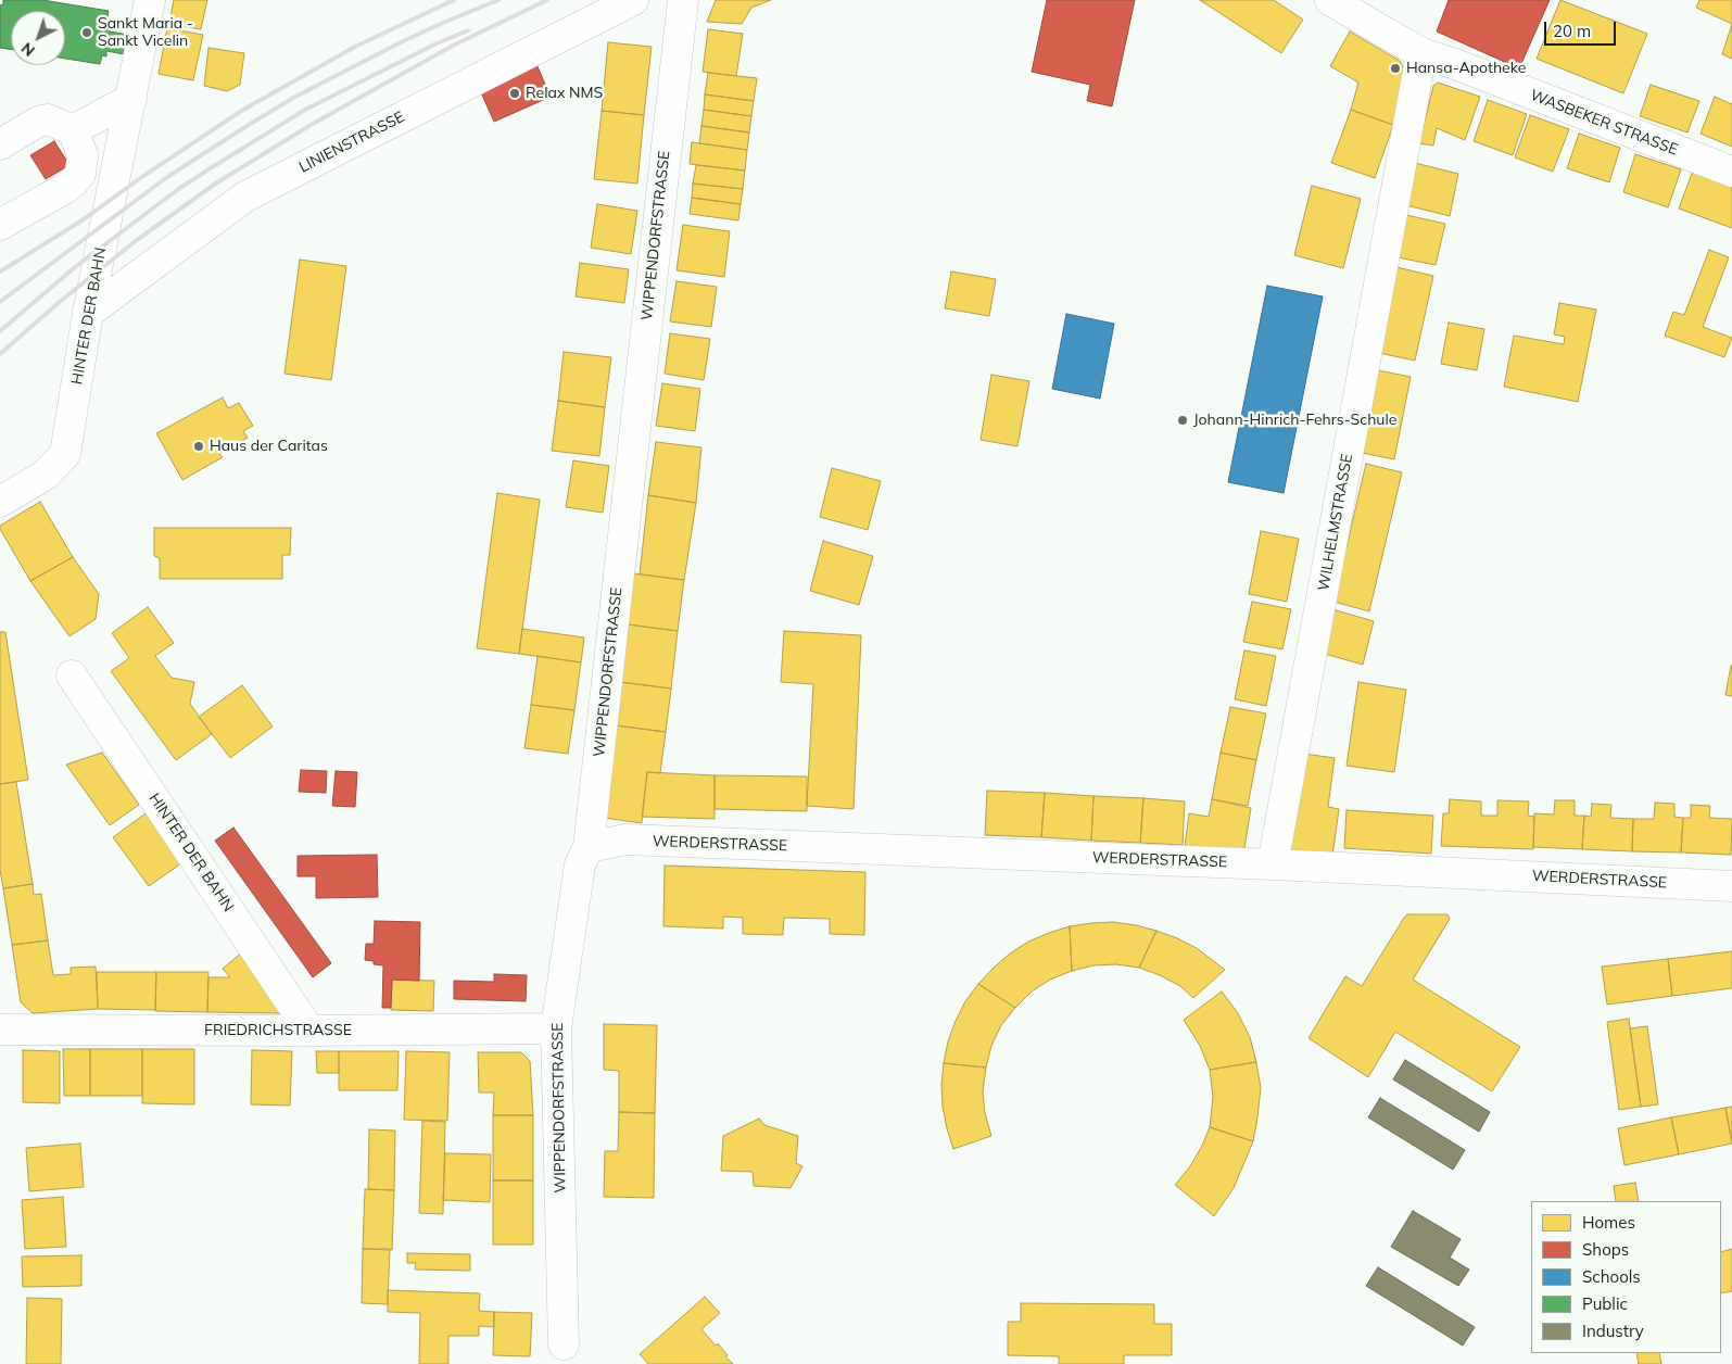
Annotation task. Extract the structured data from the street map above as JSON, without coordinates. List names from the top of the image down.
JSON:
{
  "streets": {
    "street": [
      "WASBEKER STRASSE",
      "LINIENSTRASSE",
      "WIPPENDORFSTRASSE",
      "HINTER DER BAHN",
      "WILHELMSTRASSE",
      "WERDERSTRASSE",
      "FRIEDRICHSTRASSE"
    ]
  },
  "crossings": [
    ["WASBEKER STRASSE", "WILHELMSTRASSE"],
    ["LINIENSTRASSE", "HINTER DER BAHN"],
    ["WIPPENDORFSTRASSE", "WERDERSTRASSE"],
    ["WIPPENDORFSTRASSE", "FRIEDRICHSTRASSE"],
    ["HINTER DER BAHN", "FRIEDRICHSTRASSE"],
    ["WILHELMSTRASSE", "WERDERSTRASSE"]
  ],
  "places": [
    "Sankt Maria - Sankt Vicelin",
    "Hansa-Apotheke",
    "Relax NMS",
    "Johann-Hinrich-Fehrs-Schule",
    "Haus der Caritas"
  ],
  "legend": [
    "Homes",
    "Shops",
    "Schools",
    "Public",
    "Industry"
  ],
  "scale_bar": "20 m",
  "north": "bottom left"
}
